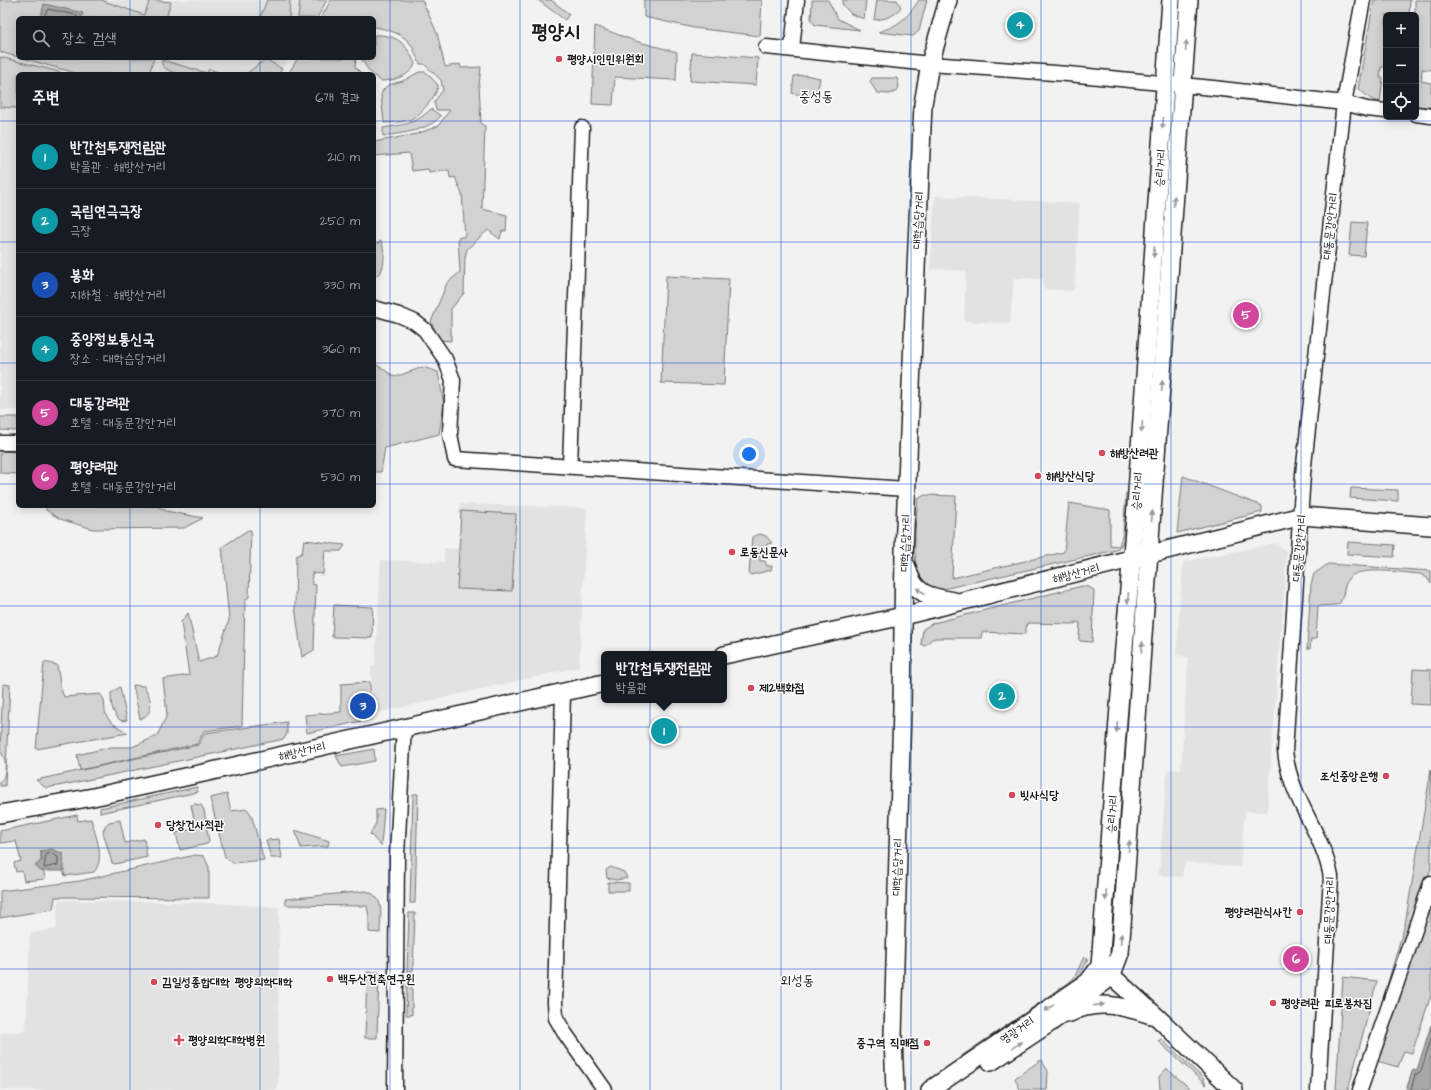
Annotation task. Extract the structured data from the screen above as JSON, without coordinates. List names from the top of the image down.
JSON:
{
  "streets": {
    "main road": [
      "승리거리",
      "대학습당거리",
      "해방산거리",
      "영광거리"
    ],
    "street": ["대동문강안거리"]
  },
  "crossings": [
    ["승리거리", "해방산거리"],
    ["승리거리", "영광거리"],
    ["대학습당거리", "해방산거리"],
    ["대동문강안거리", "해방산거리"]
  ],
  "districts": ["평양시", "중성동", "외성동"],
  "places": {
    "other": [
      "평양시인민위원회",
      "해방산려관",
      "해방산식당",
      "로동신문사",
      "제2백화점",
      "조선중앙은행",
      "빗사식당",
      "당창건사적관",
      "평양려관식사칸",
      "백두산건축연구윈",
      "김일성종합대학 평양의학대학",
      "평양려관 피로봉차집",
      "중구역 직매점"
    ],
    "health": ["평양의학대학병원"]
  },
  "page": {
    "pins": [
      "4",
      "5",
      "2",
      "3",
      "1",
      "6"
    ],
    "map_buttons": ["+", "−"],
    "search": "장소 검색",
    "heading": ["주변", "6개 결과"],
    "list": [
      {
        "mark": "1",
        "name": "반간첩투쟁전람관",
        "note": "박물관 · 해방산거리",
        "value": "210 m"
      },
      {
        "mark": "2",
        "name": "국립연극극장",
        "note": "극장",
        "value": "250 m"
      },
      {
        "mark": "3",
        "name": "봉화",
        "note": "지하철 · 해방산거리",
        "value": "330 m"
      },
      {
        "mark": "4",
        "name": "중앙정보통신국",
        "note": "장소 · 대학습당거리",
        "value": "360 m"
      },
      {
        "mark": "5",
        "name": "대동강려관",
        "note": "호텔 · 대동문강안거리",
        "value": "370 m"
      },
      {
        "mark": "6",
        "name": "평양려관",
        "note": "호텔 · 대동문강안거리",
        "value": "530 m"
      }
    ],
    "popup": ["반간첩투쟁전람관", "박물관"]
  }
}
